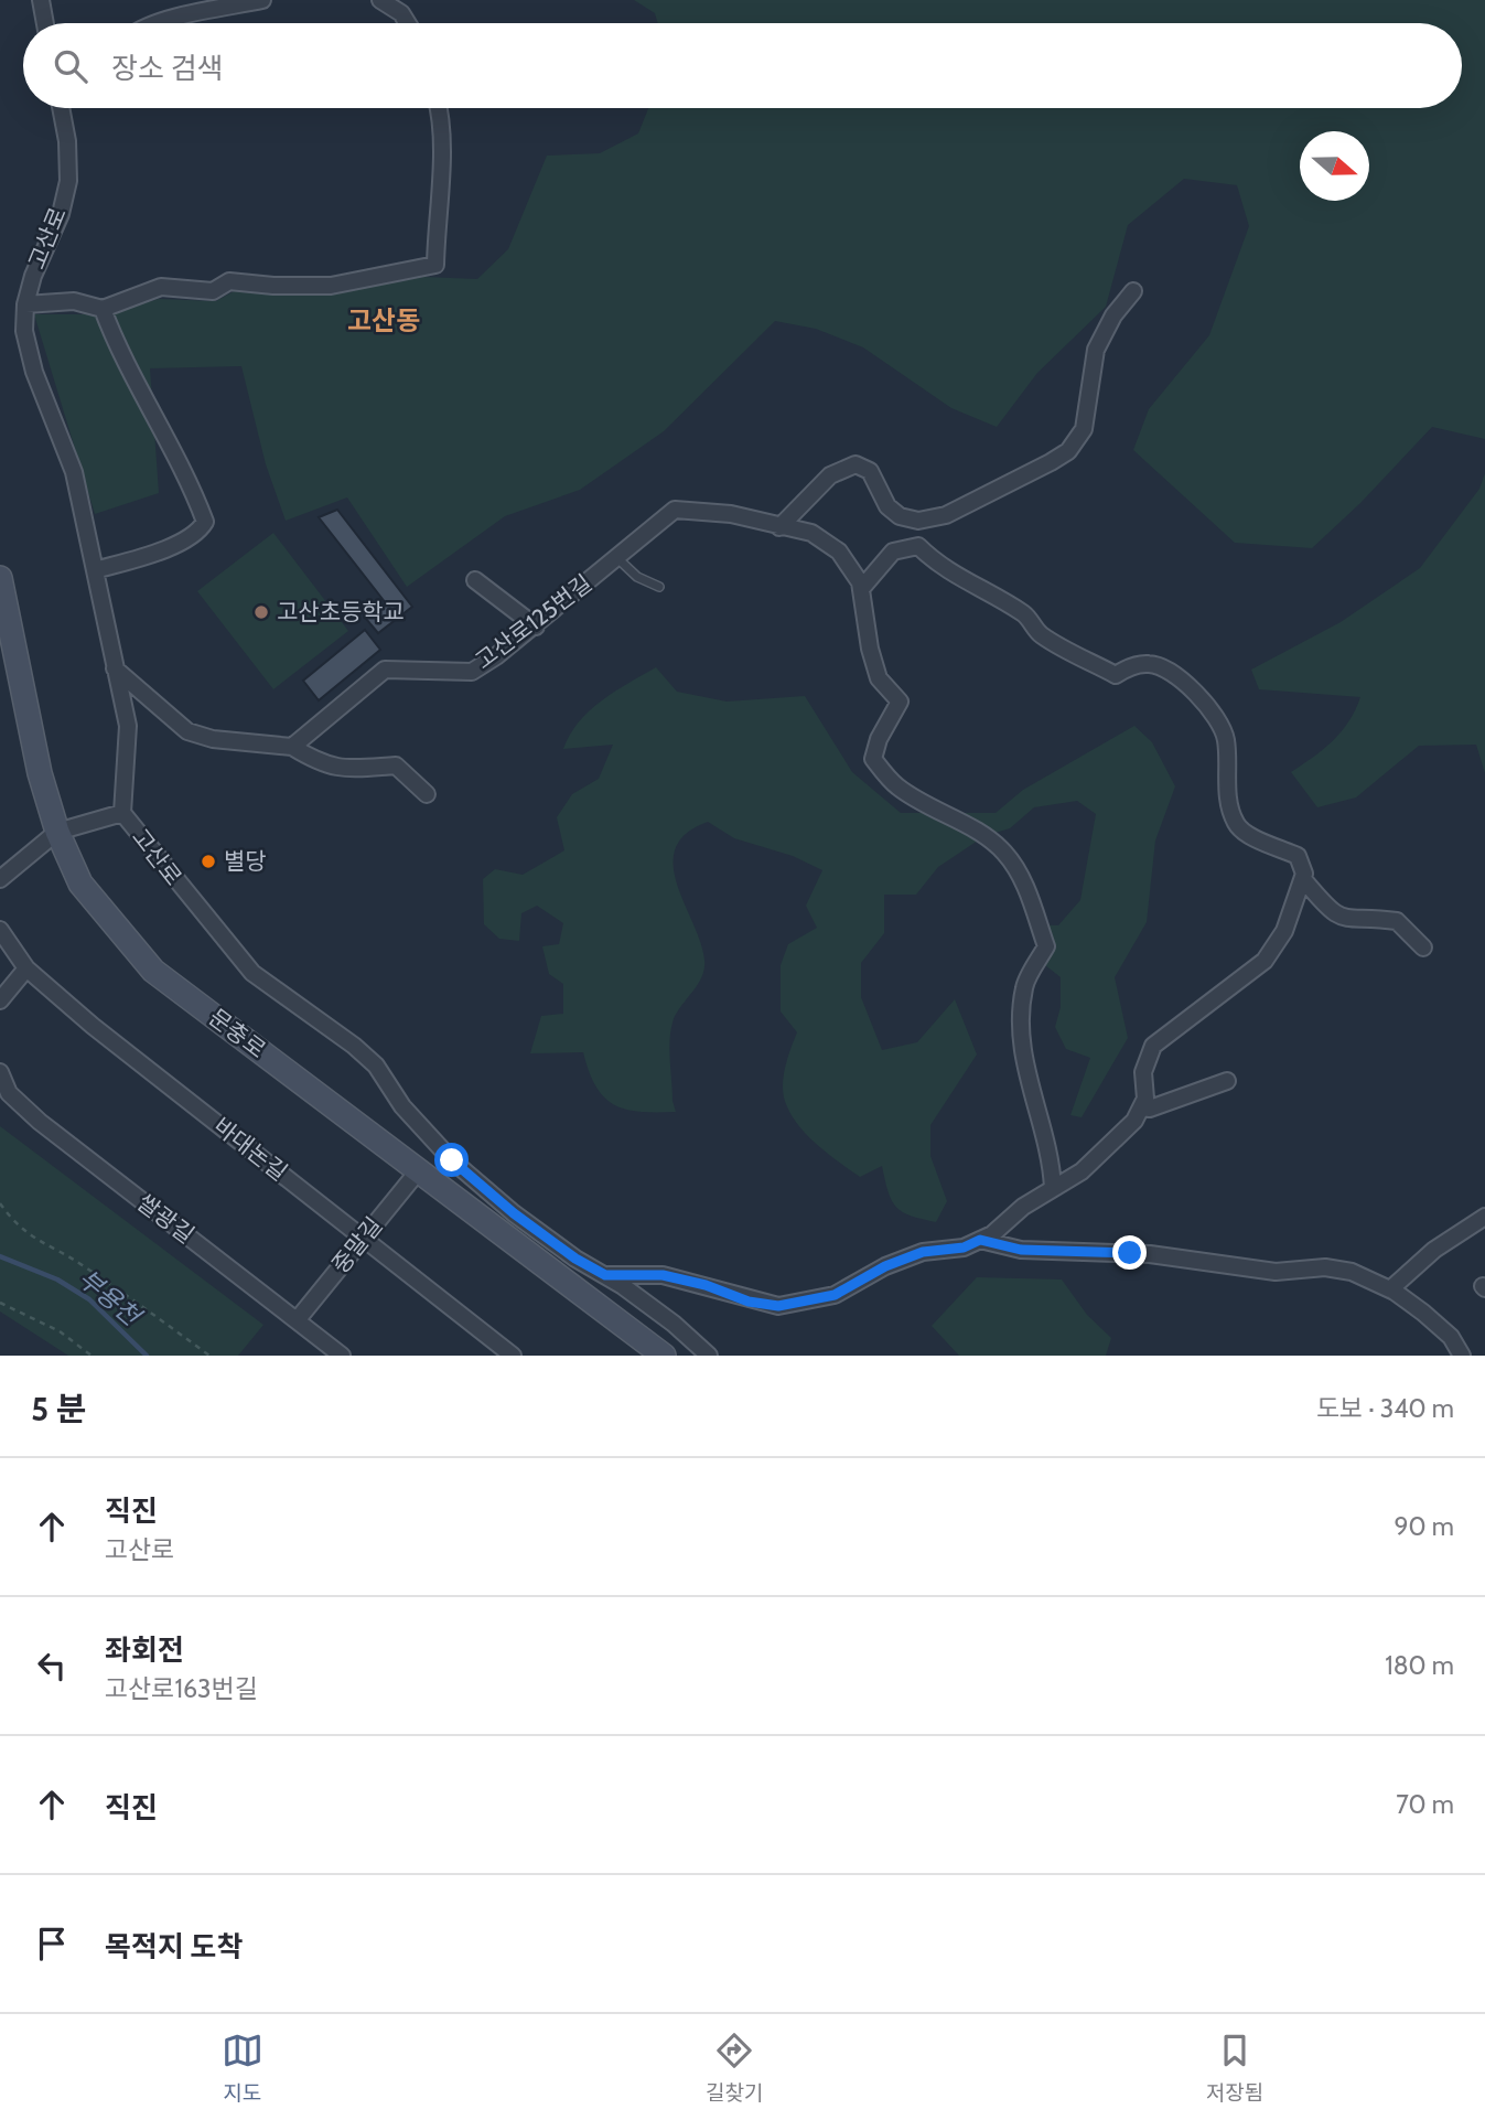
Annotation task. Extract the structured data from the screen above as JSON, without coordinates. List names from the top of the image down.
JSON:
{
  "streets": {
    "street": [
      "고산로",
      "고산로125번길",
      "문충로",
      "바대논길",
      "쌀광길",
      "중말길"
    ]
  },
  "crossings": [
    ["문충로", "중말길"],
    ["바대논길", "중말길"],
    ["쌀광길", "중말길"]
  ],
  "districts": ["고산동"],
  "water": ["부용천"],
  "places": ["고산초등학교", "별당"],
  "north": "right",
  "page": {
    "search": "장소 검색",
    "heading": ["5 분", "도보 · 340 m"],
    "list": [
      ["직진", "고산로", "90 m"],
      ["좌회전", "고산로163번길", "180 m"],
      ["직진", "70 m"],
      "목적지 도착"
    ],
    "nav": ["지도", "길찾기", "저장됨"]
  }
}
